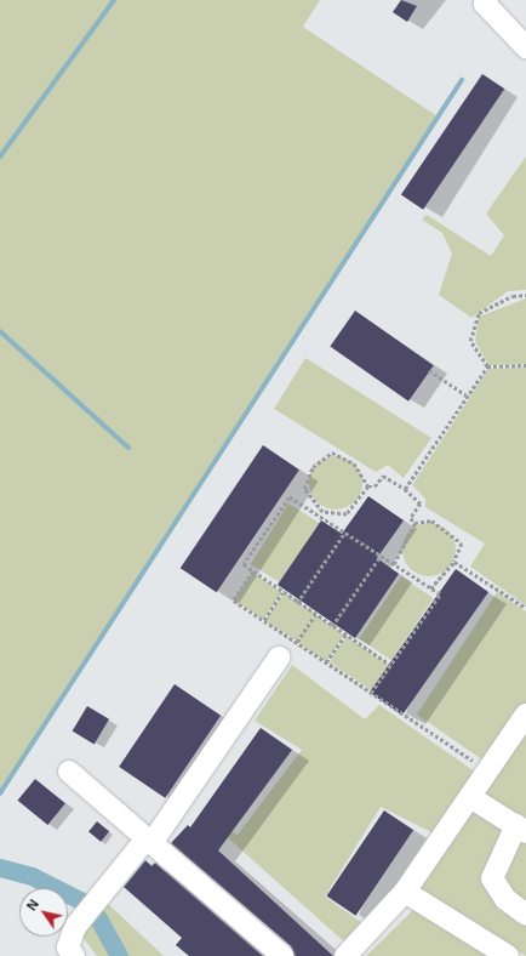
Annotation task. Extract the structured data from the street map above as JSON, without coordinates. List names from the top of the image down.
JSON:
{
  "north": "top left"
}
